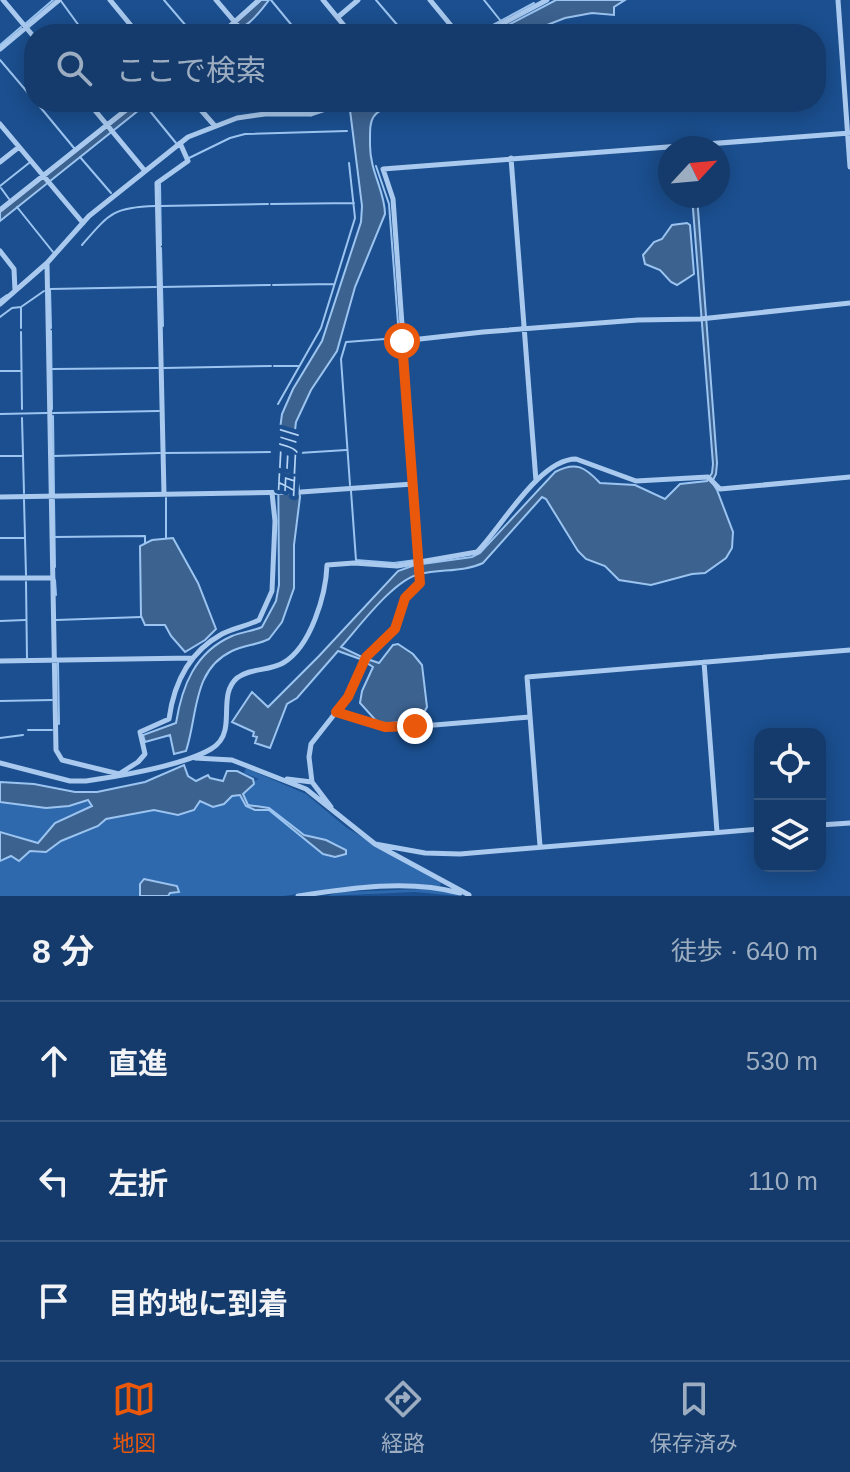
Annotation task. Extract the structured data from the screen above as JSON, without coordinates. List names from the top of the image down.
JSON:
{
  "water": ["五三川"],
  "north": "top right",
  "page": {
    "search": "ここで検索",
    "heading": ["8 分", "徒歩 · 640 m"],
    "list": [
      ["直進", "530 m"],
      ["左折", "110 m"],
      "目的地に到着"
    ],
    "nav": ["地図", "経路", "保存済み"]
  }
}
